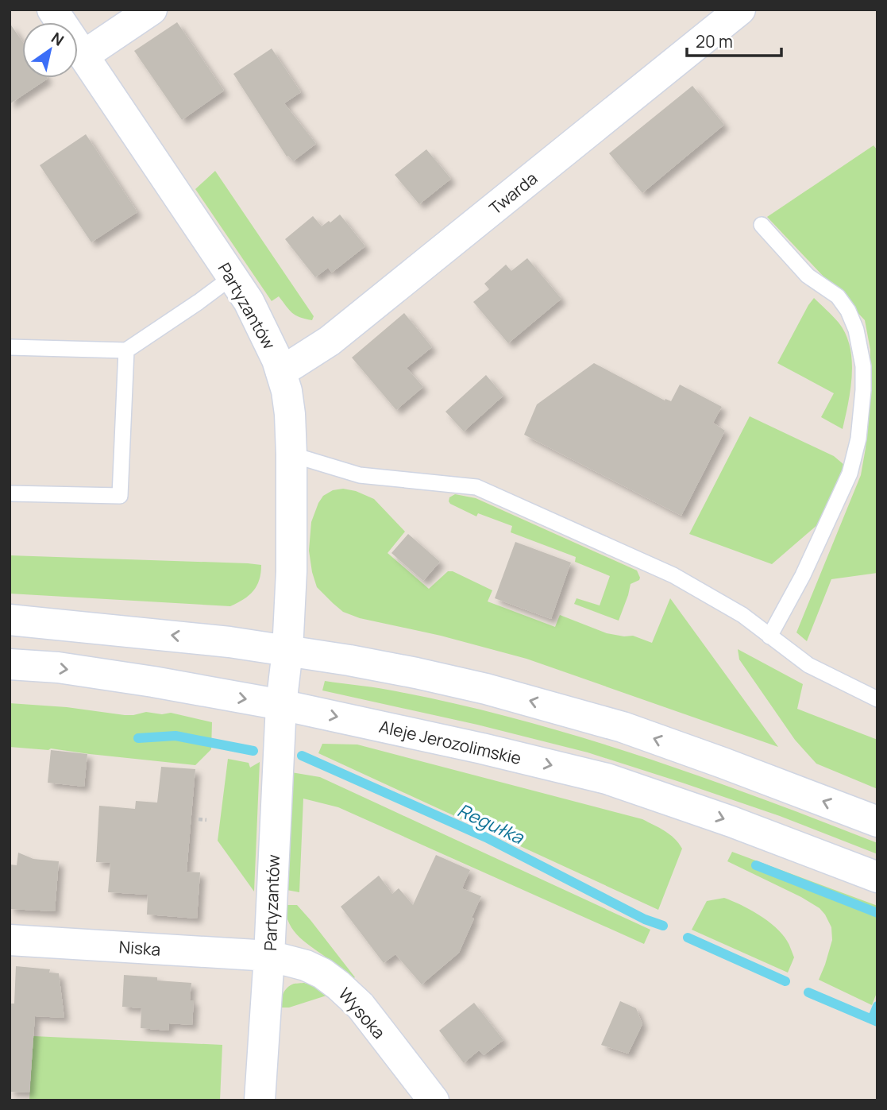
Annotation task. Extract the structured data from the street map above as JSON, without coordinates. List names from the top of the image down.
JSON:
{
  "streets": {
    "street": [
      "Twarda",
      "Partyzantów",
      "Aleje Jerozolimskie",
      "Niska",
      "Wysoka"
    ]
  },
  "crossings": [
    ["Twarda", "Partyzantów"],
    ["Partyzantów", "Aleje Jerozolimskie"],
    ["Partyzantów", "Niska"],
    ["Partyzantów", "Wysoka"],
    ["Niska", "Wysoka"]
  ],
  "water": ["Regułka"],
  "scale_bar": "20 m",
  "north": "top right"
}
